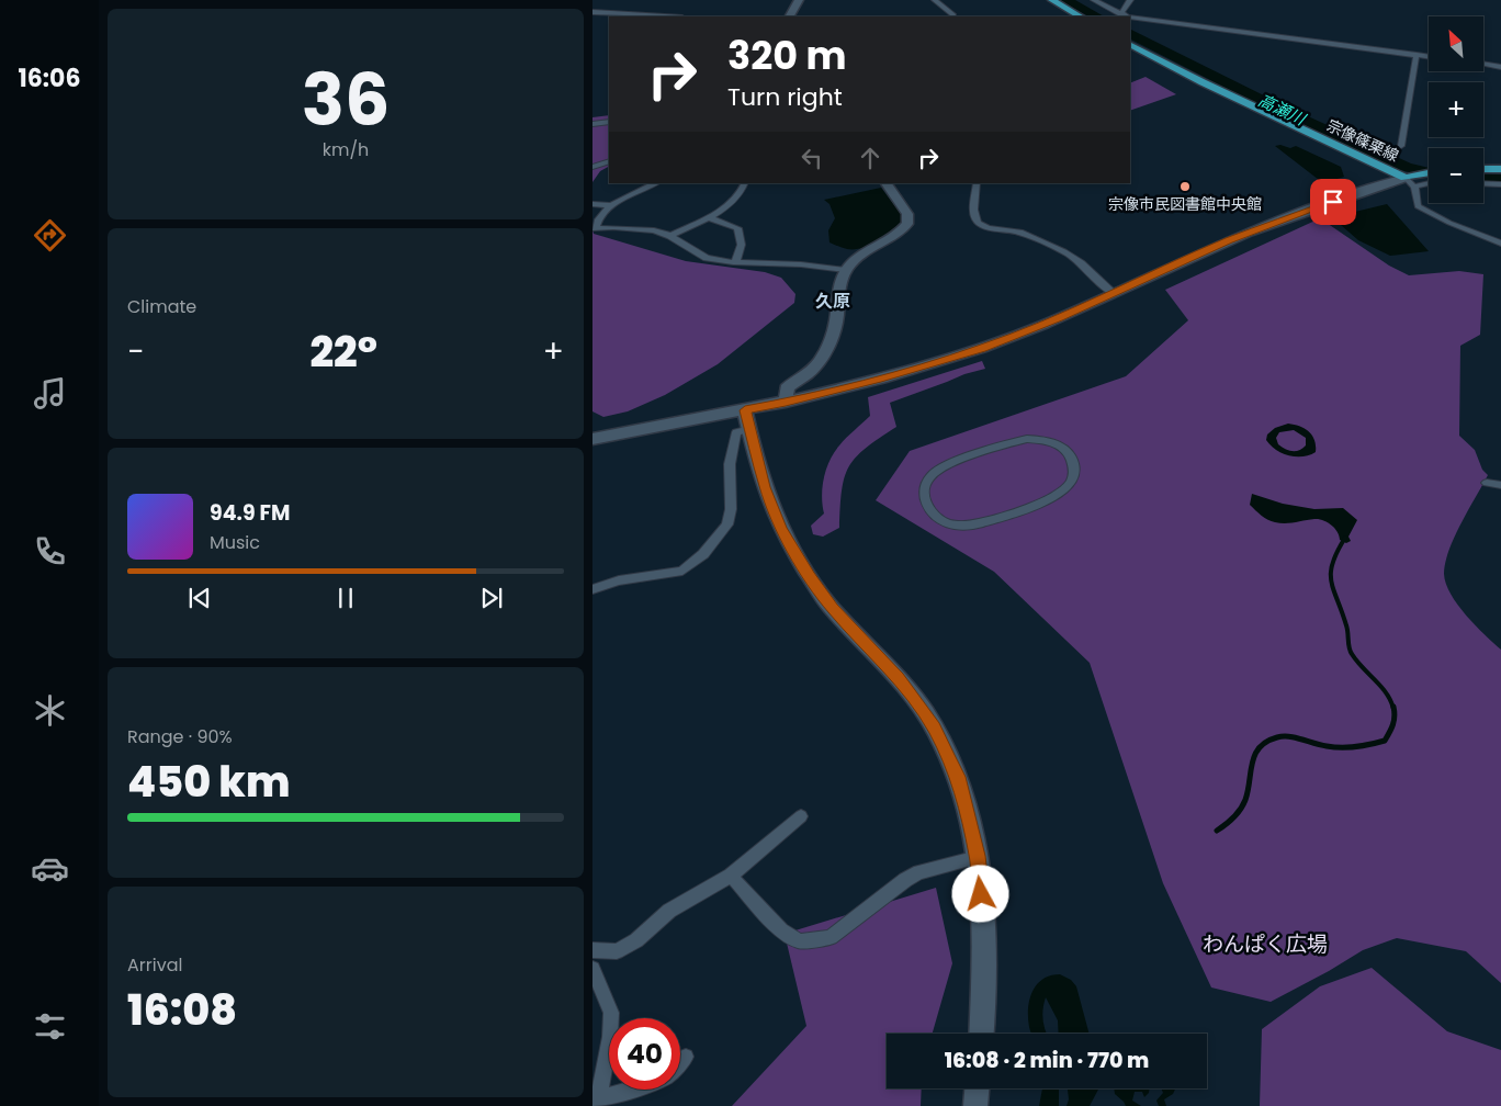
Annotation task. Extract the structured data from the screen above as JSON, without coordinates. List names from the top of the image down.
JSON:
{
  "streets": {
    "main road": ["宗像篠栗線"]
  },
  "districts": ["久原"],
  "water": ["高瀬川"],
  "parks": ["わんぱく広場"],
  "places": ["宗像市民図書館中央館"],
  "north": "top left",
  "page": {
    "tabs": "16:06",
    "tile": [
      ["36", "km/h"],
      "Climate",
      ["Range · 90%", "450 km"],
      ["Arrival", "16:08"]
    ],
    "map_buttons": ["+", "−"],
    "turn": ["320 m", "Turn right"],
    "heat": ["−", "22°", "+"],
    "song": ["94.9 FM", "Music"],
    "limit": "40",
    "trip": "16:08 · 2 min · 770 m"
  }
}
